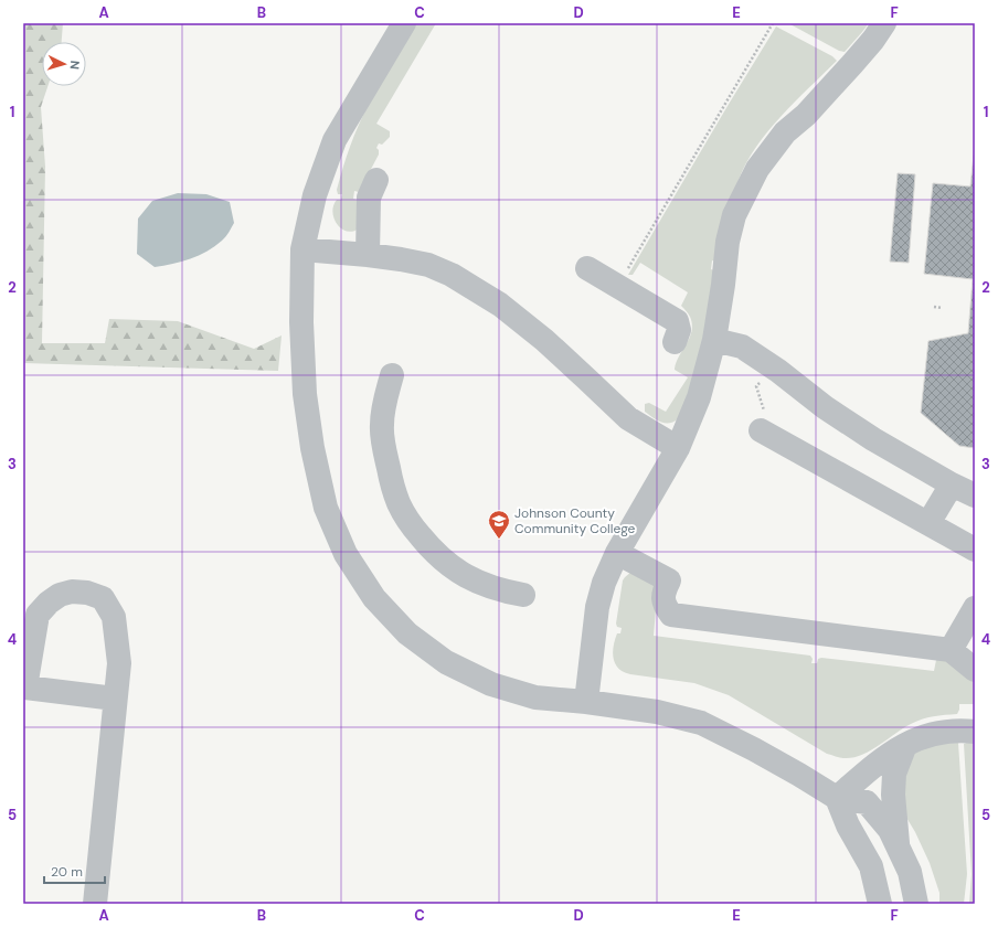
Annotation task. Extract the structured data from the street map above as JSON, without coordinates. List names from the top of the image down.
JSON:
{
  "places": {
    "school or university": ["Johnson County Community College"]
  },
  "scale_bar": "20 m",
  "north": "right",
  "grid": {
    "columns": [
      "A",
      "B",
      "C",
      "D",
      "E",
      "F"
    ],
    "rows": [
      "1",
      "2",
      "3",
      "4",
      "5"
    ]
  }
}
